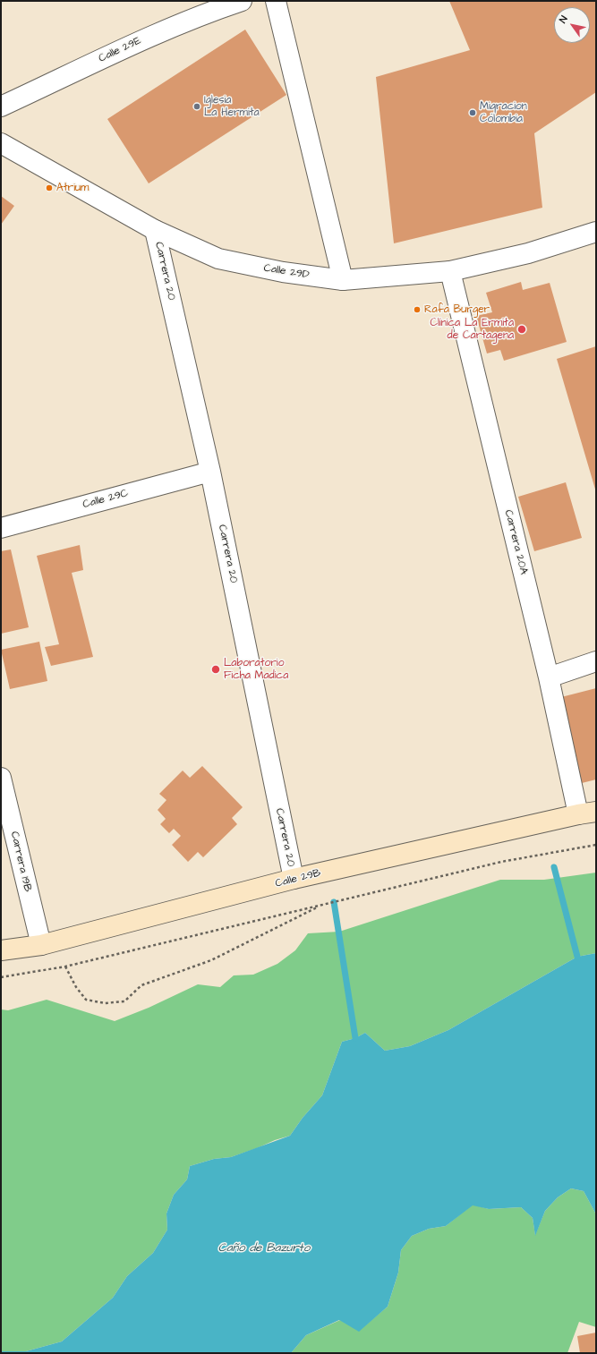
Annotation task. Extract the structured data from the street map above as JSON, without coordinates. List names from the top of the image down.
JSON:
{
  "streets": {
    "main road": ["Calle 29B"],
    "street": [
      "Calle 29E",
      "Carrera 20",
      "Calle 29D",
      "Calle 29C",
      "Carrera 20A",
      "Carrera 19B"
    ]
  },
  "crossings": [
    ["Carrera 20", "Calle 29D"],
    ["Carrera 20", "Calle 29C"],
    ["Carrera 20", "Calle 29B"],
    ["Calle 29D", "Carrera 20A"],
    ["Carrera 20A", "Calle 29B"],
    ["Carrera 19B", "Calle 29B"]
  ],
  "water": ["Caño de Bazurto"],
  "places": [
    "Iglesia La Hermita",
    "Migracion Colombia",
    "Atrium",
    "Rafa Burger",
    "Clínica La Ermita de Cartagena",
    "Laboratorio Ficha Madica"
  ],
  "north": "top left"
}
